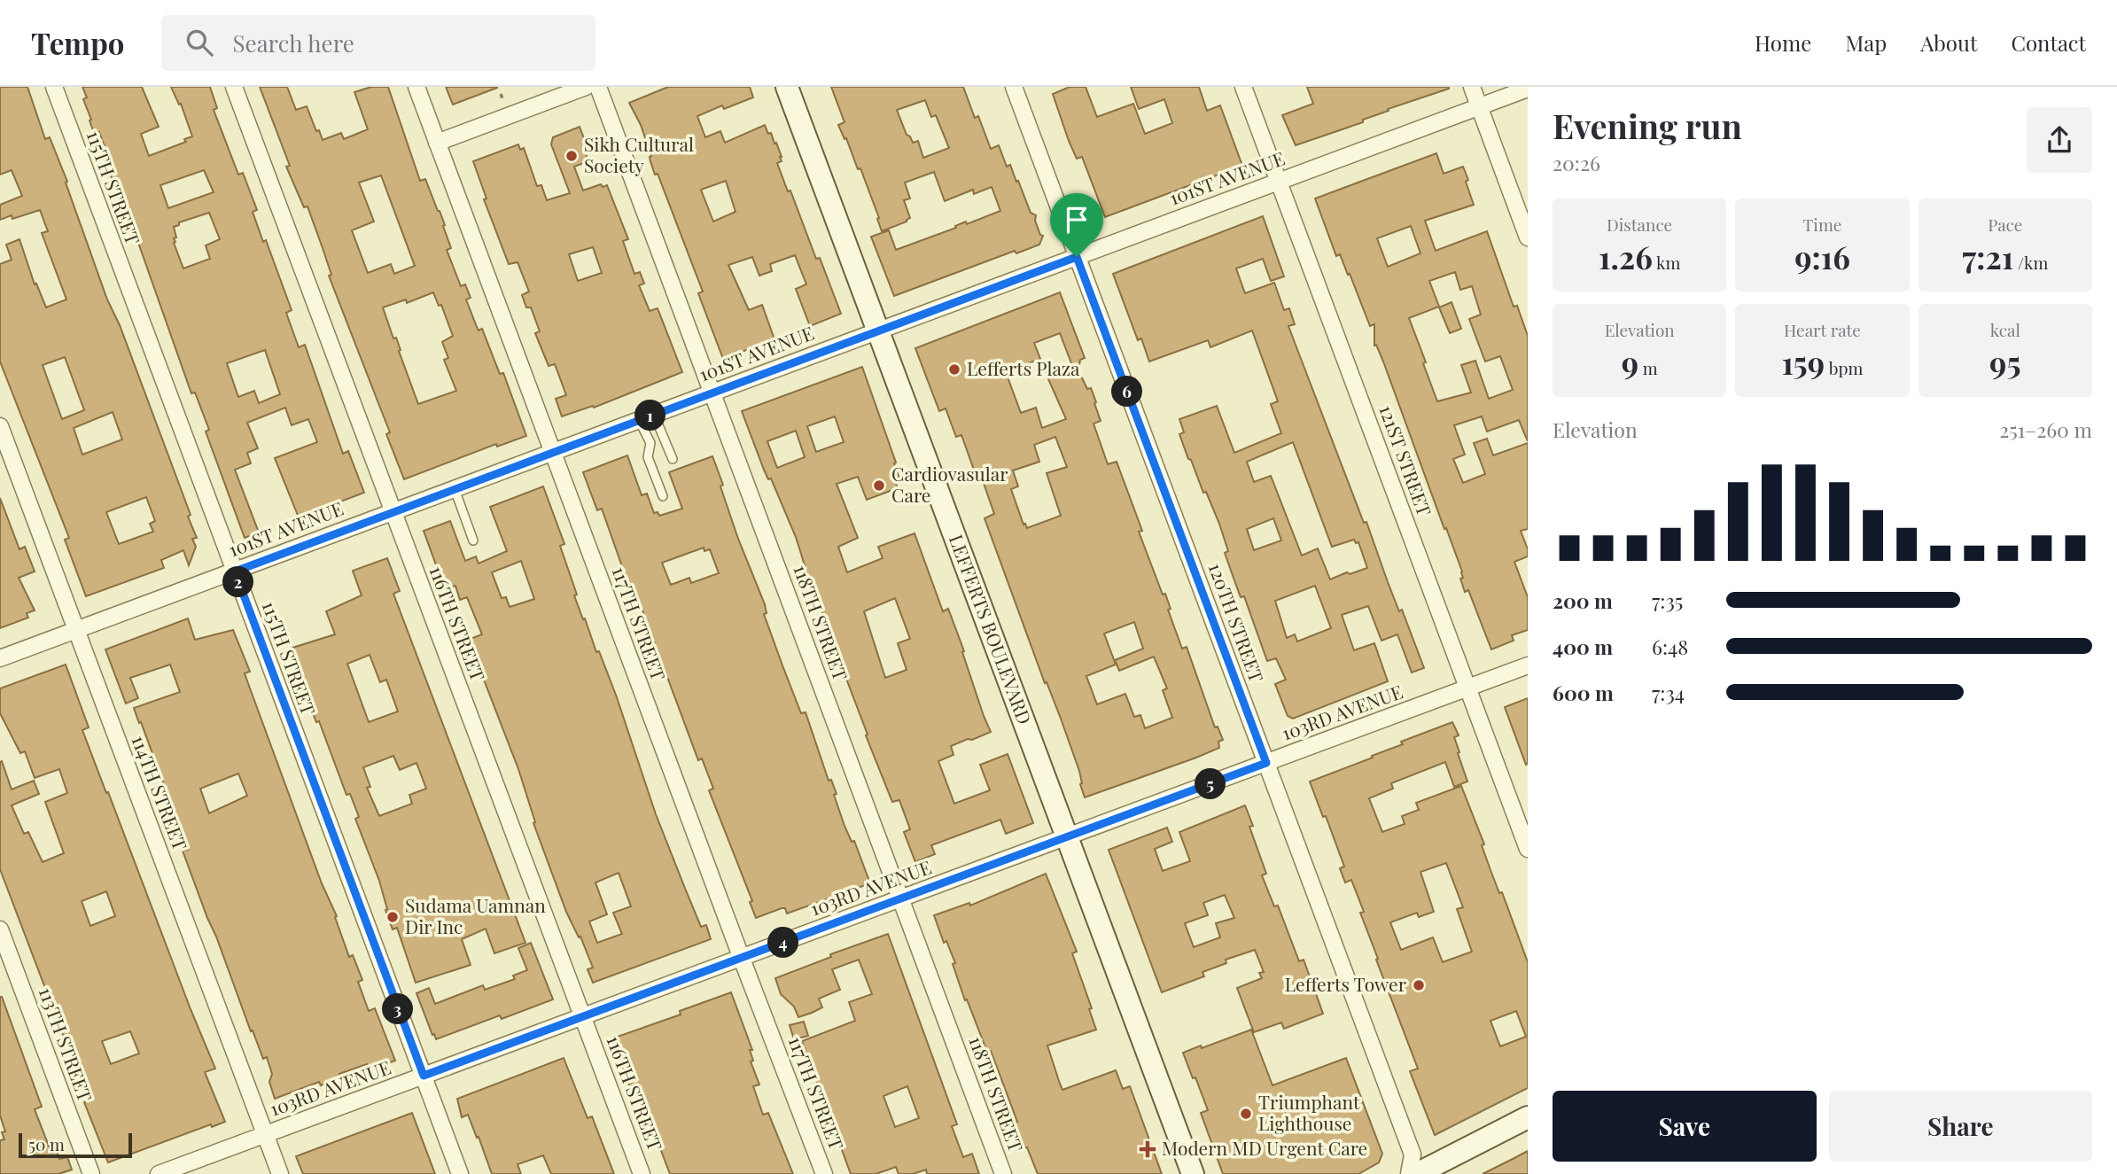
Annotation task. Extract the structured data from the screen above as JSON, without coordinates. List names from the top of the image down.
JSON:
{
  "streets": {
    "street": [
      "101ST AVENUE",
      "115TH STREET",
      "121ST STREET",
      "118TH STREET",
      "120TH STREET",
      "116TH STREET",
      "117TH STREET",
      "LEFFERTS BOULEVARD",
      "103RD AVENUE",
      "114TH STREET",
      "113TH STREET"
    ]
  },
  "crossings": [
    ["101ST AVENUE", "115TH STREET"],
    ["101ST AVENUE", "121ST STREET"],
    ["101ST AVENUE", "118TH STREET"],
    ["101ST AVENUE", "120TH STREET"],
    ["101ST AVENUE", "116TH STREET"],
    ["101ST AVENUE", "117TH STREET"],
    ["101ST AVENUE", "LEFFERTS BOULEVARD"],
    ["101ST AVENUE", "114TH STREET"],
    ["115TH STREET", "103RD AVENUE"],
    ["121ST STREET", "103RD AVENUE"],
    ["118TH STREET", "103RD AVENUE"],
    ["120TH STREET", "103RD AVENUE"],
    ["116TH STREET", "103RD AVENUE"],
    ["117TH STREET", "103RD AVENUE"],
    ["LEFFERTS BOULEVARD", "103RD AVENUE"],
    ["103RD AVENUE", "114TH STREET"]
  ],
  "places": {
    "other": [
      "Sikh Cultural Society",
      "Lefferts Plaza",
      "Cardiovasular Care",
      "Sudama Uamnan Dir Inc",
      "Lefferts Tower",
      "Triumphant Lighthouse"
    ],
    "health": ["Modern MD Urgent Care"]
  },
  "scale_bar": "50 m",
  "page": {
    "header": "Tempo",
    "search": "Search here",
    "nav": [
      "Home",
      "Map",
      "About",
      "Contact"
    ],
    "heading": ["Evening run", "20:26"],
    "stats": [
      ["Distance", "1.26 km"],
      ["Time", "9:16"],
      ["Pace", "7:21 /km"],
      ["Elevation", "9 m"],
      ["Heart rate", "159 bpm"],
      ["kcal", "95"]
    ],
    "pins": [
      "6",
      "1",
      "2",
      "5",
      "4",
      "3"
    ],
    "chart": ["Elevation", "251–260 m"],
    "list": [
      {
        "name": "200 m",
        "note": "7:35"
      },
      {
        "name": "400 m",
        "note": "6:48"
      },
      {
        "name": "600 m",
        "note": "7:34"
      }
    ],
    "buttons": ["Save", "Share"],
    "scale": "50 m"
  }
}
